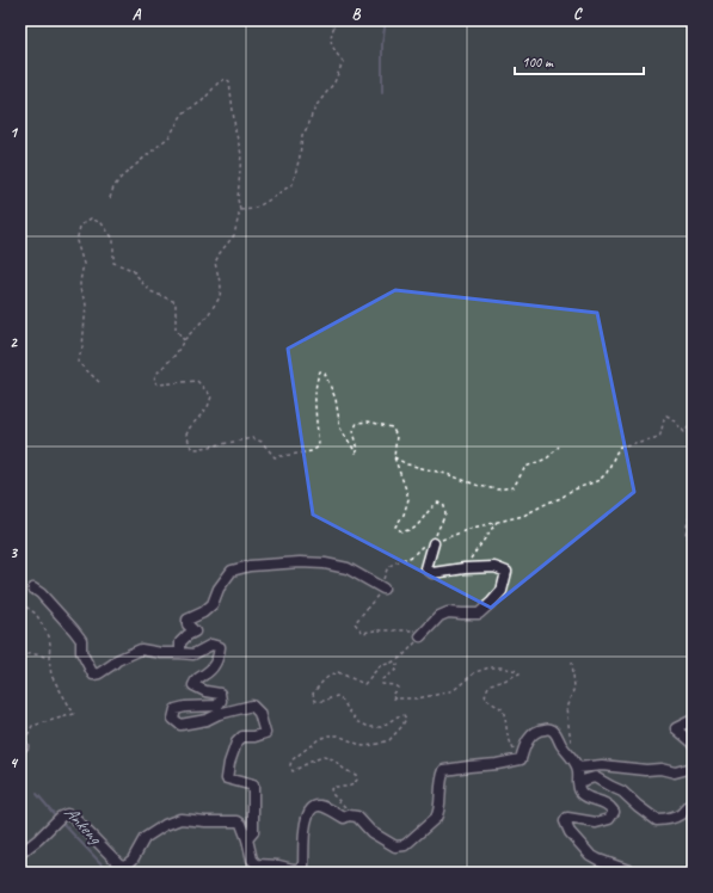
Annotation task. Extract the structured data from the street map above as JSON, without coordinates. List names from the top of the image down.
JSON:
{
  "water": ["Ankeng"],
  "scale_bar": "100 m",
  "grid": {
    "columns": ["A", "B", "C"],
    "rows": [
      "1",
      "2",
      "3",
      "4"
    ]
  }
}
